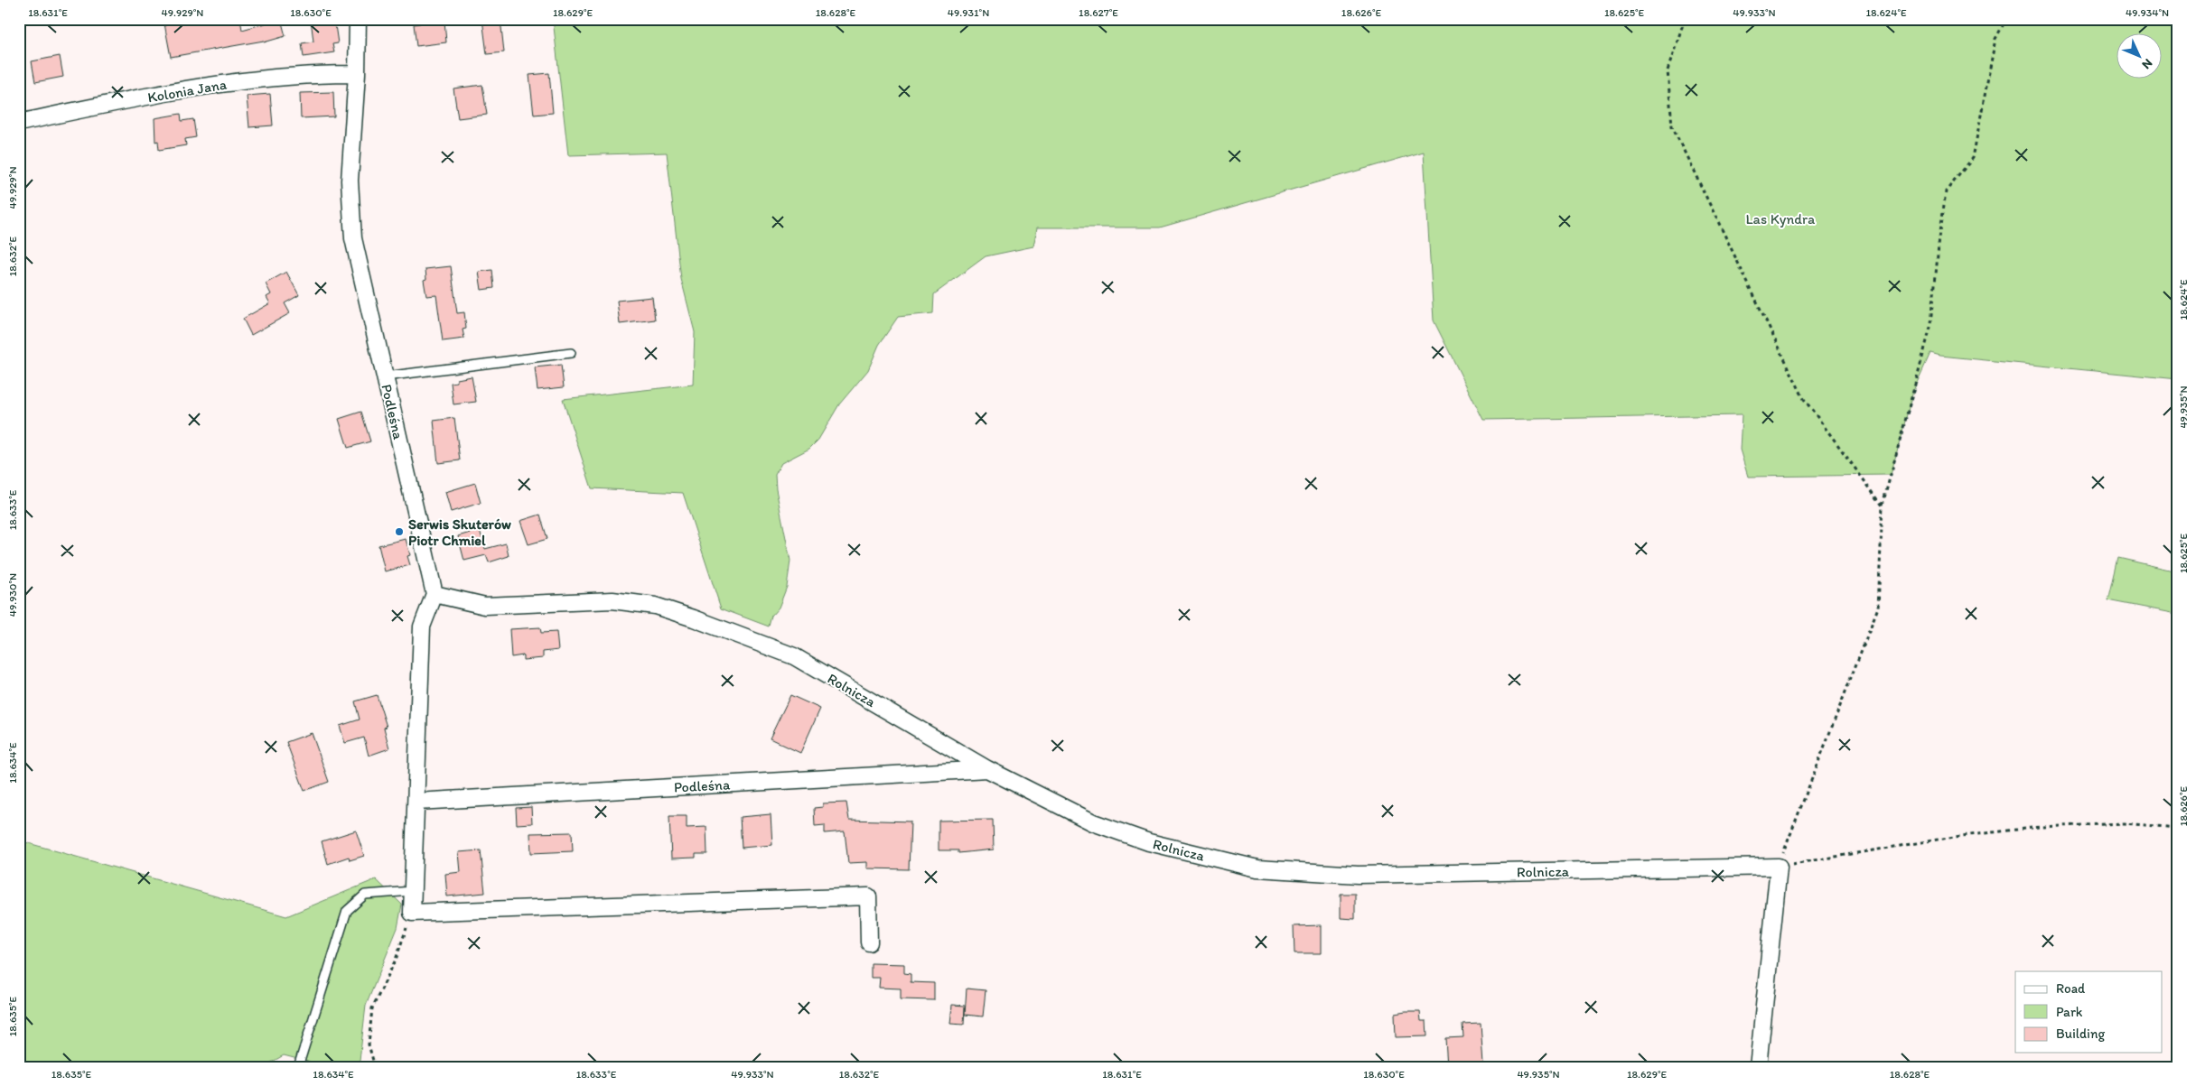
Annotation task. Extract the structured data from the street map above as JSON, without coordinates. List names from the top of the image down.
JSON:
{
  "streets": {
    "street": ["Kolonia Jana", "Podleśna", "Rolnicza"]
  },
  "crossings": [
    ["Kolonia Jana", "Podleśna"],
    ["Podleśna", "Rolnicza"]
  ],
  "parks": ["Las Kyndra"],
  "places": ["Serwis Skuterów Piotr Chmiel"],
  "legend": ["Road", "Park", "Building"],
  "north": "bottom right",
  "coordinates": [
    "18.631°E",
    "49.929°N",
    "18.630°E",
    "18.629°E",
    "18.628°E",
    "49.931°N",
    "18.627°E",
    "18.626°E",
    "18.625°E",
    "49.933°N",
    "18.624°E",
    "49.934°N",
    "18.632°E",
    "49.935°N",
    "18.633°E",
    "49.930°N",
    "18.634°E",
    "18.635°E"
  ]
}
